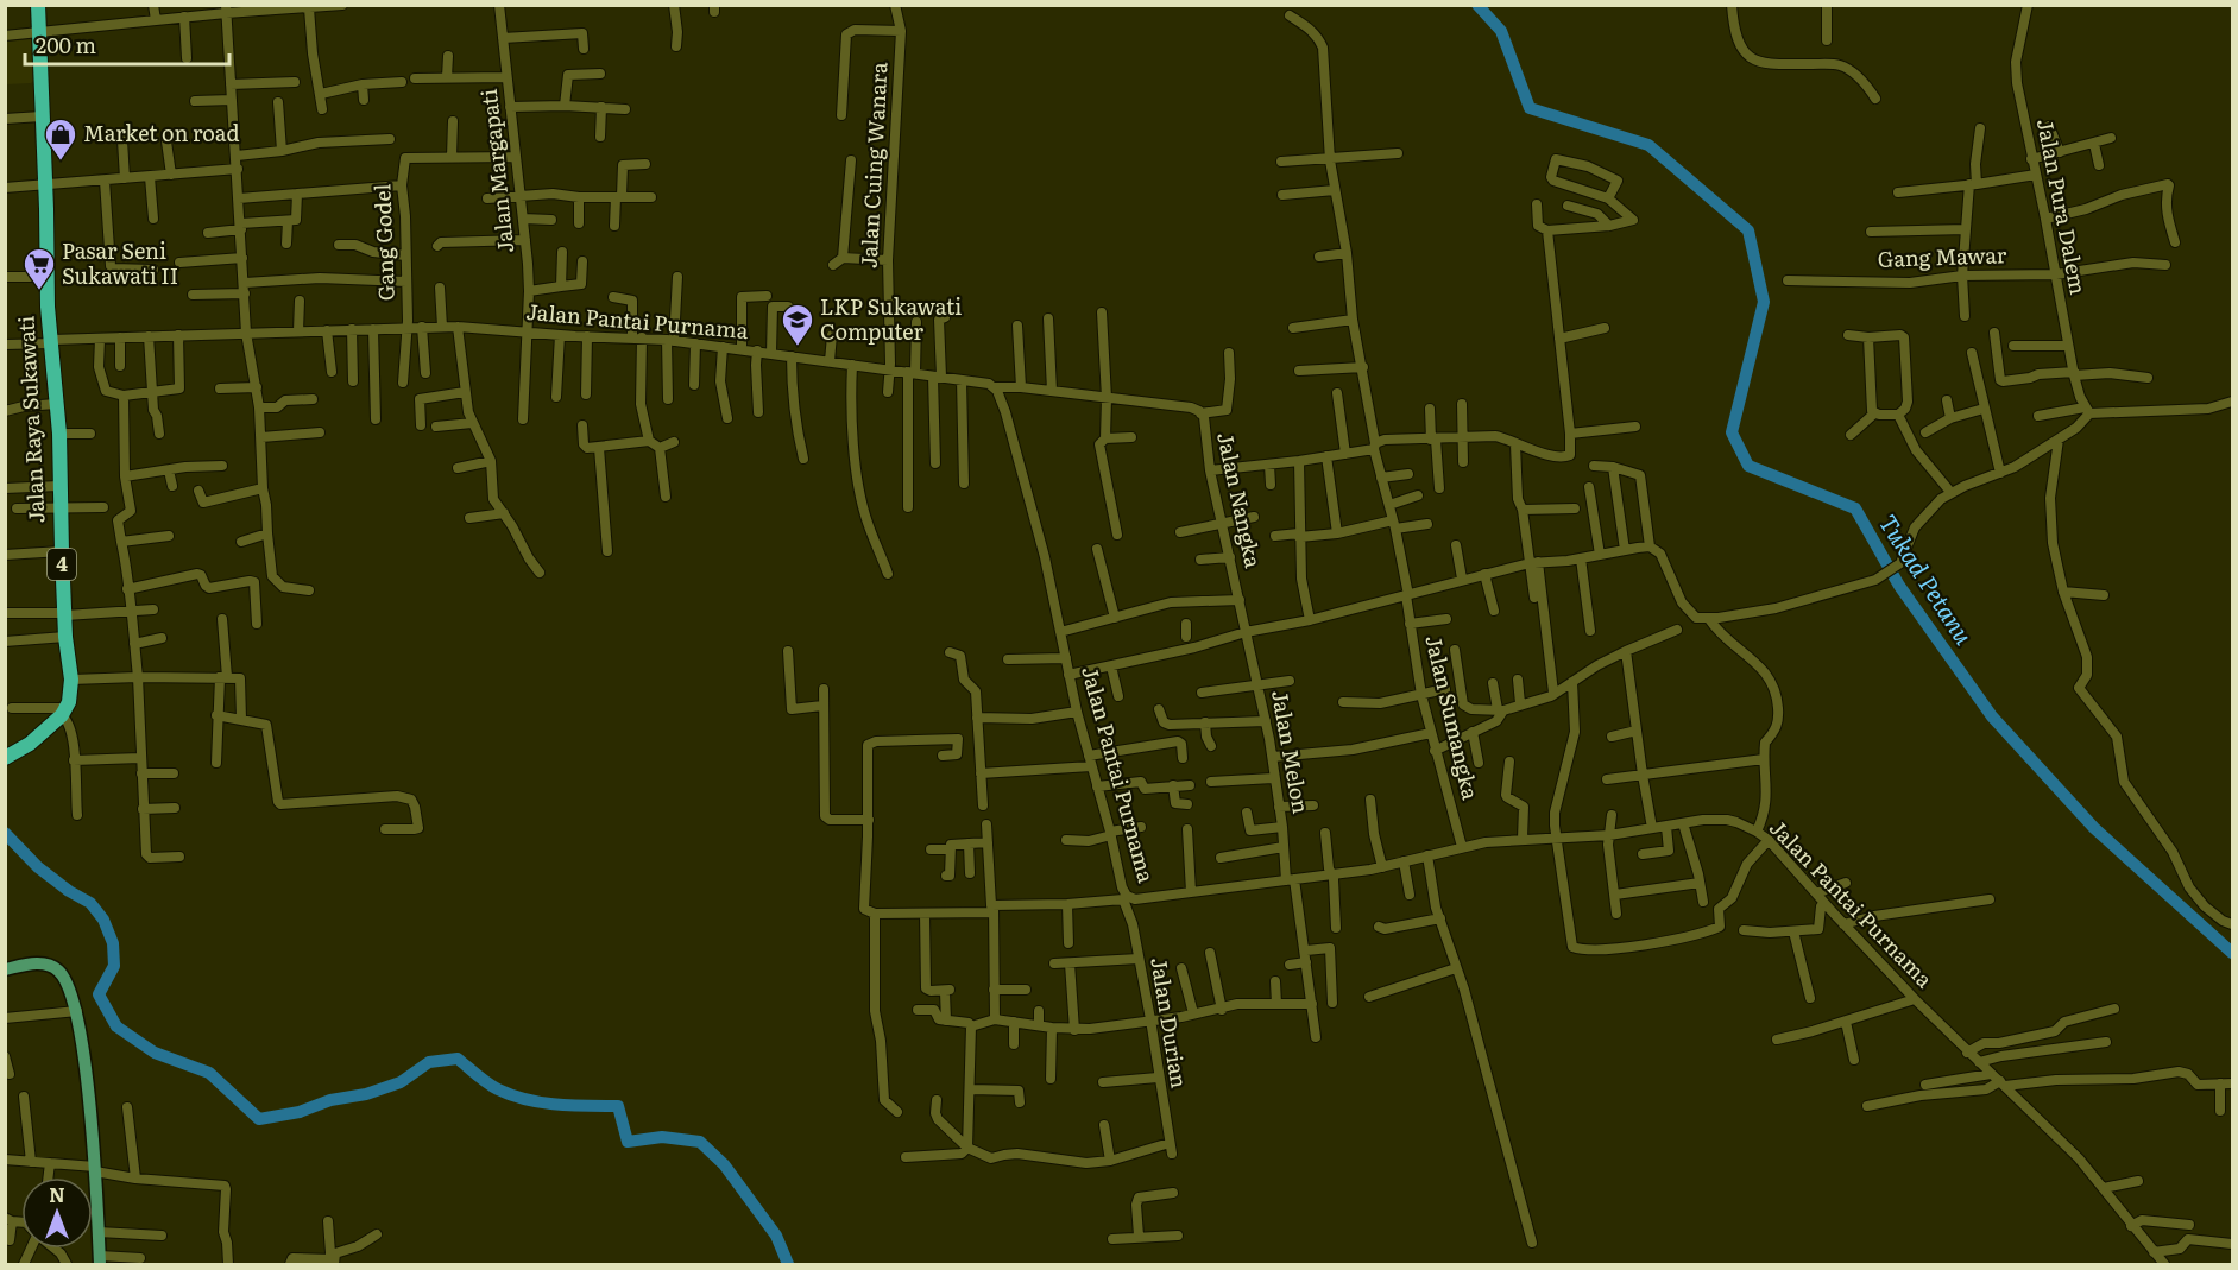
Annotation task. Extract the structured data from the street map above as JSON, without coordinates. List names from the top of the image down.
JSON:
{
  "streets": {
    "highway": ["Jalan Raya Sukawati", "4"],
    "street": [
      "Jalan Cuing Wanara",
      "Jalan Margapati",
      "Jalan Pura Dalem",
      "Gang Godel",
      "Gang Mawar",
      "Jalan Pantai Purnama",
      "Jalan Nangka",
      "Jalan Sumangka",
      "Jalan Melon",
      "Jalan Durian"
    ]
  },
  "crossings": [
    ["Jalan Cuing Wanara", "Jalan Pantai Purnama"],
    ["Jalan Margapati", "Jalan Pantai Purnama"],
    ["Jalan Pura Dalem", "Gang Mawar"],
    ["Gang Godel", "Jalan Pantai Purnama"],
    ["Jalan Pantai Purnama", "Jalan Raya Sukawati"],
    ["Jalan Pantai Purnama", "Jalan Nangka"],
    ["Jalan Pantai Purnama", "Jalan Sumangka"],
    ["Jalan Pantai Purnama", "Jalan Melon"],
    ["Jalan Pantai Purnama", "Jalan Durian"],
    ["Jalan Nangka", "Jalan Melon"]
  ],
  "water": ["Tukad Petanu"],
  "places": {
    "shop": ["Market on road"],
    "supermarket": ["Pasar Seni Sukawati II"],
    "school or university": ["LKP Sukawati Computer"]
  },
  "scale_bar": "200 m",
  "north": "top"
}
